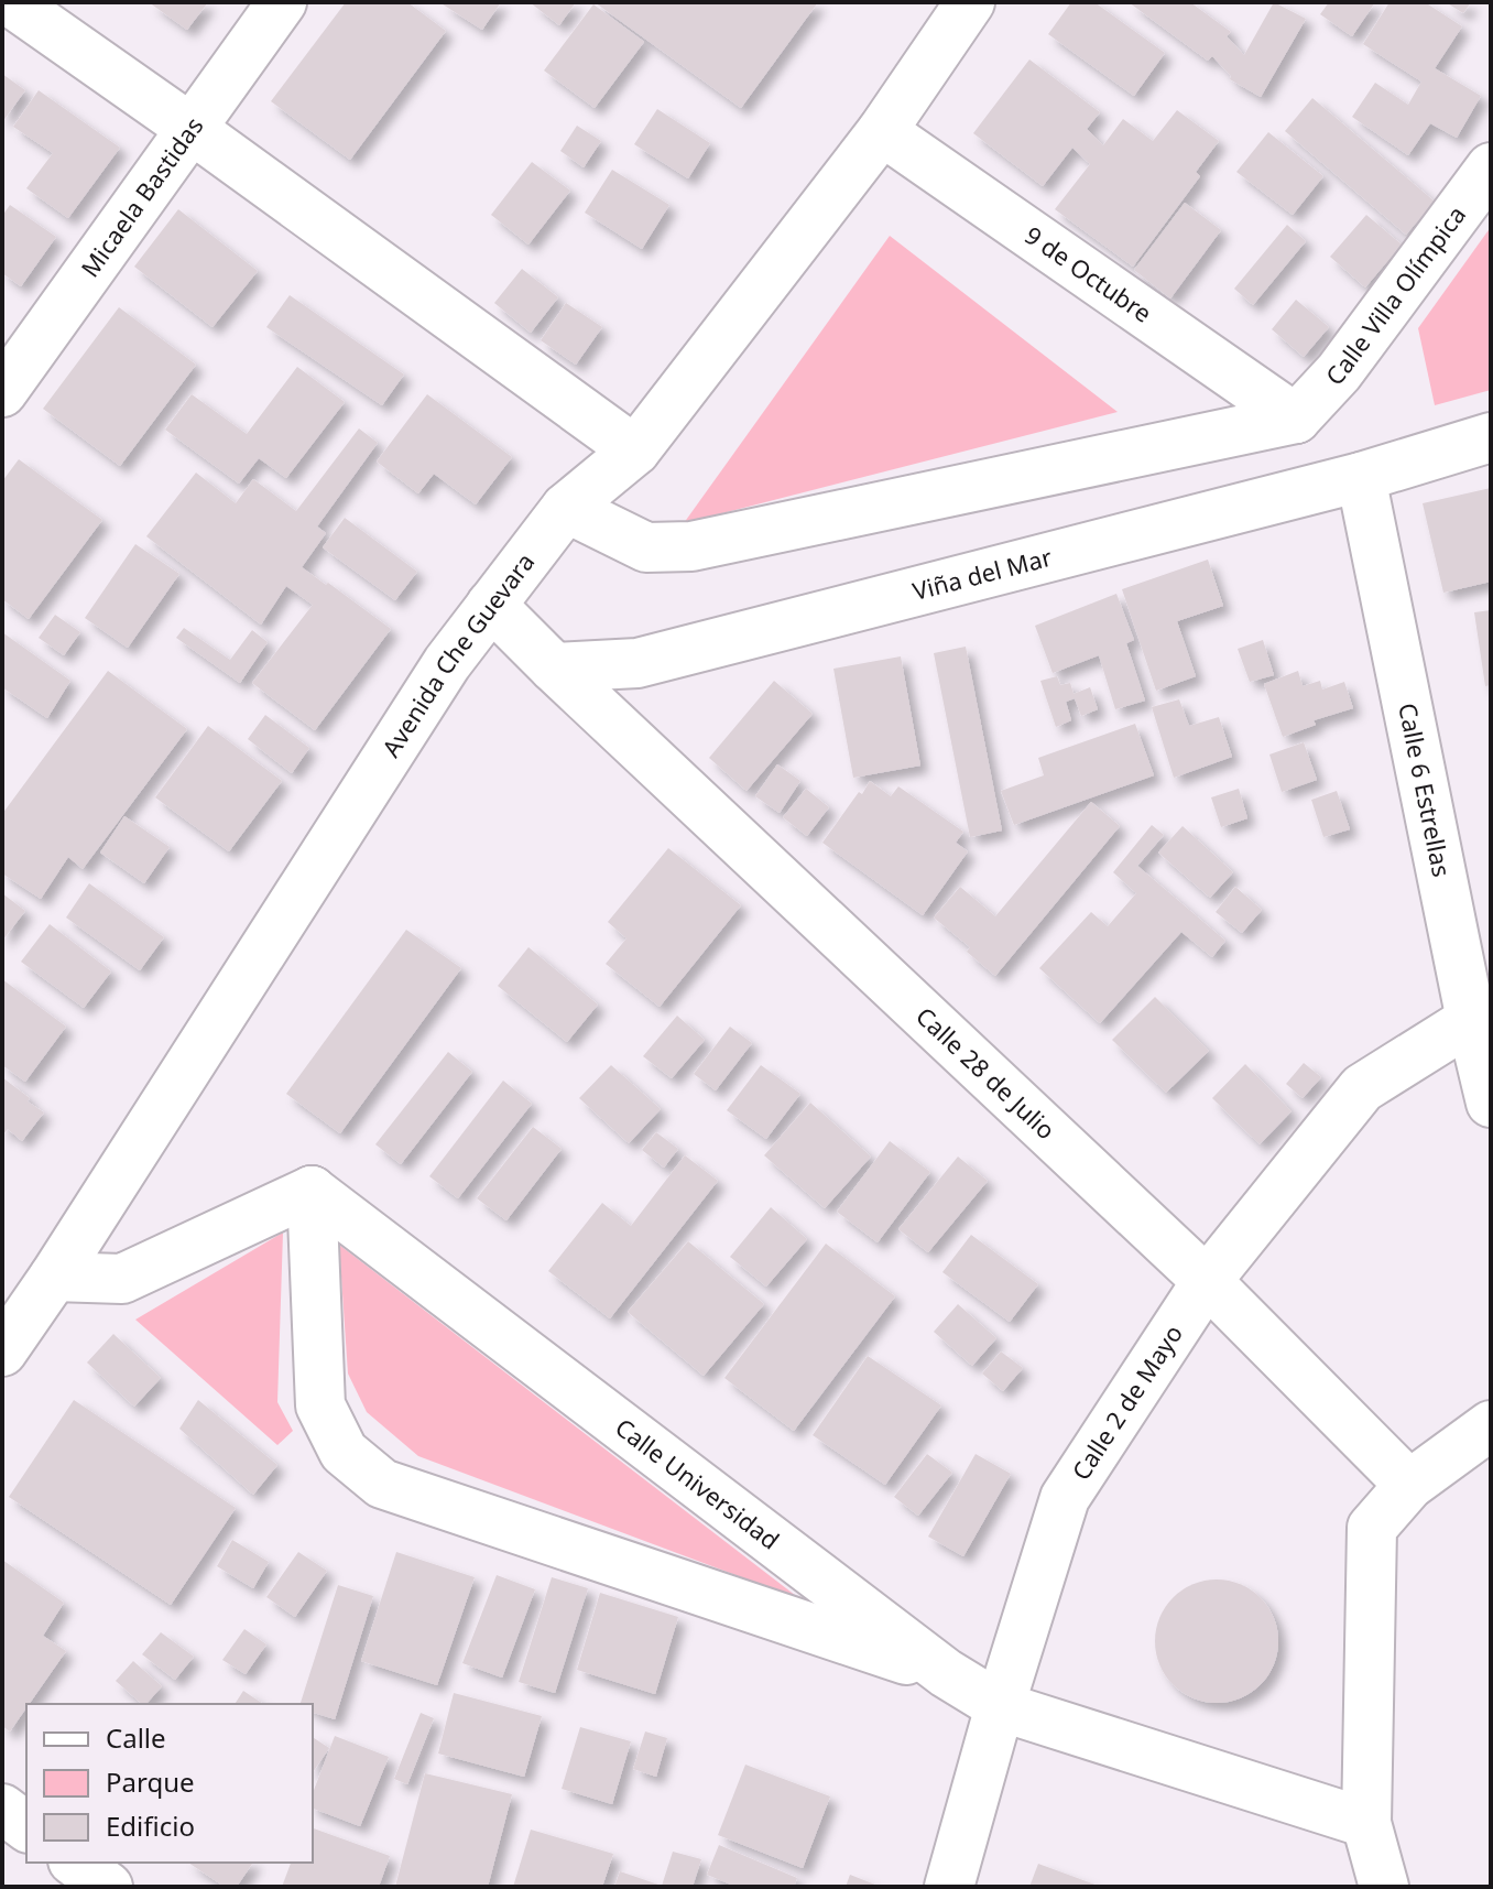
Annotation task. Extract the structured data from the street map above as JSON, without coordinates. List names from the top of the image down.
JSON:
{
  "streets": {
    "street": [
      "Micaela Bastidas",
      "9 de Octubre",
      "Calle Villa Olímpica",
      "Viña del Mar",
      "Avenida Che Guevara",
      "Calle 6 Estrellas",
      "Calle 28 de Julio",
      "Calle 2 de Mayo",
      "Calle Universidad"
    ]
  },
  "crossings": [
    ["9 de Octubre", "Calle Villa Olímpica"],
    ["9 de Octubre", "Avenida Che Guevara"],
    ["Viña del Mar", "Calle 6 Estrellas"],
    ["Viña del Mar", "Calle 28 de Julio"],
    ["Calle 6 Estrellas", "Calle 2 de Mayo"],
    ["Calle 28 de Julio", "Calle 2 de Mayo"],
    ["Calle 2 de Mayo", "Calle Universidad"]
  ],
  "legend": ["Calle", "Parque", "Edificio"]
}
